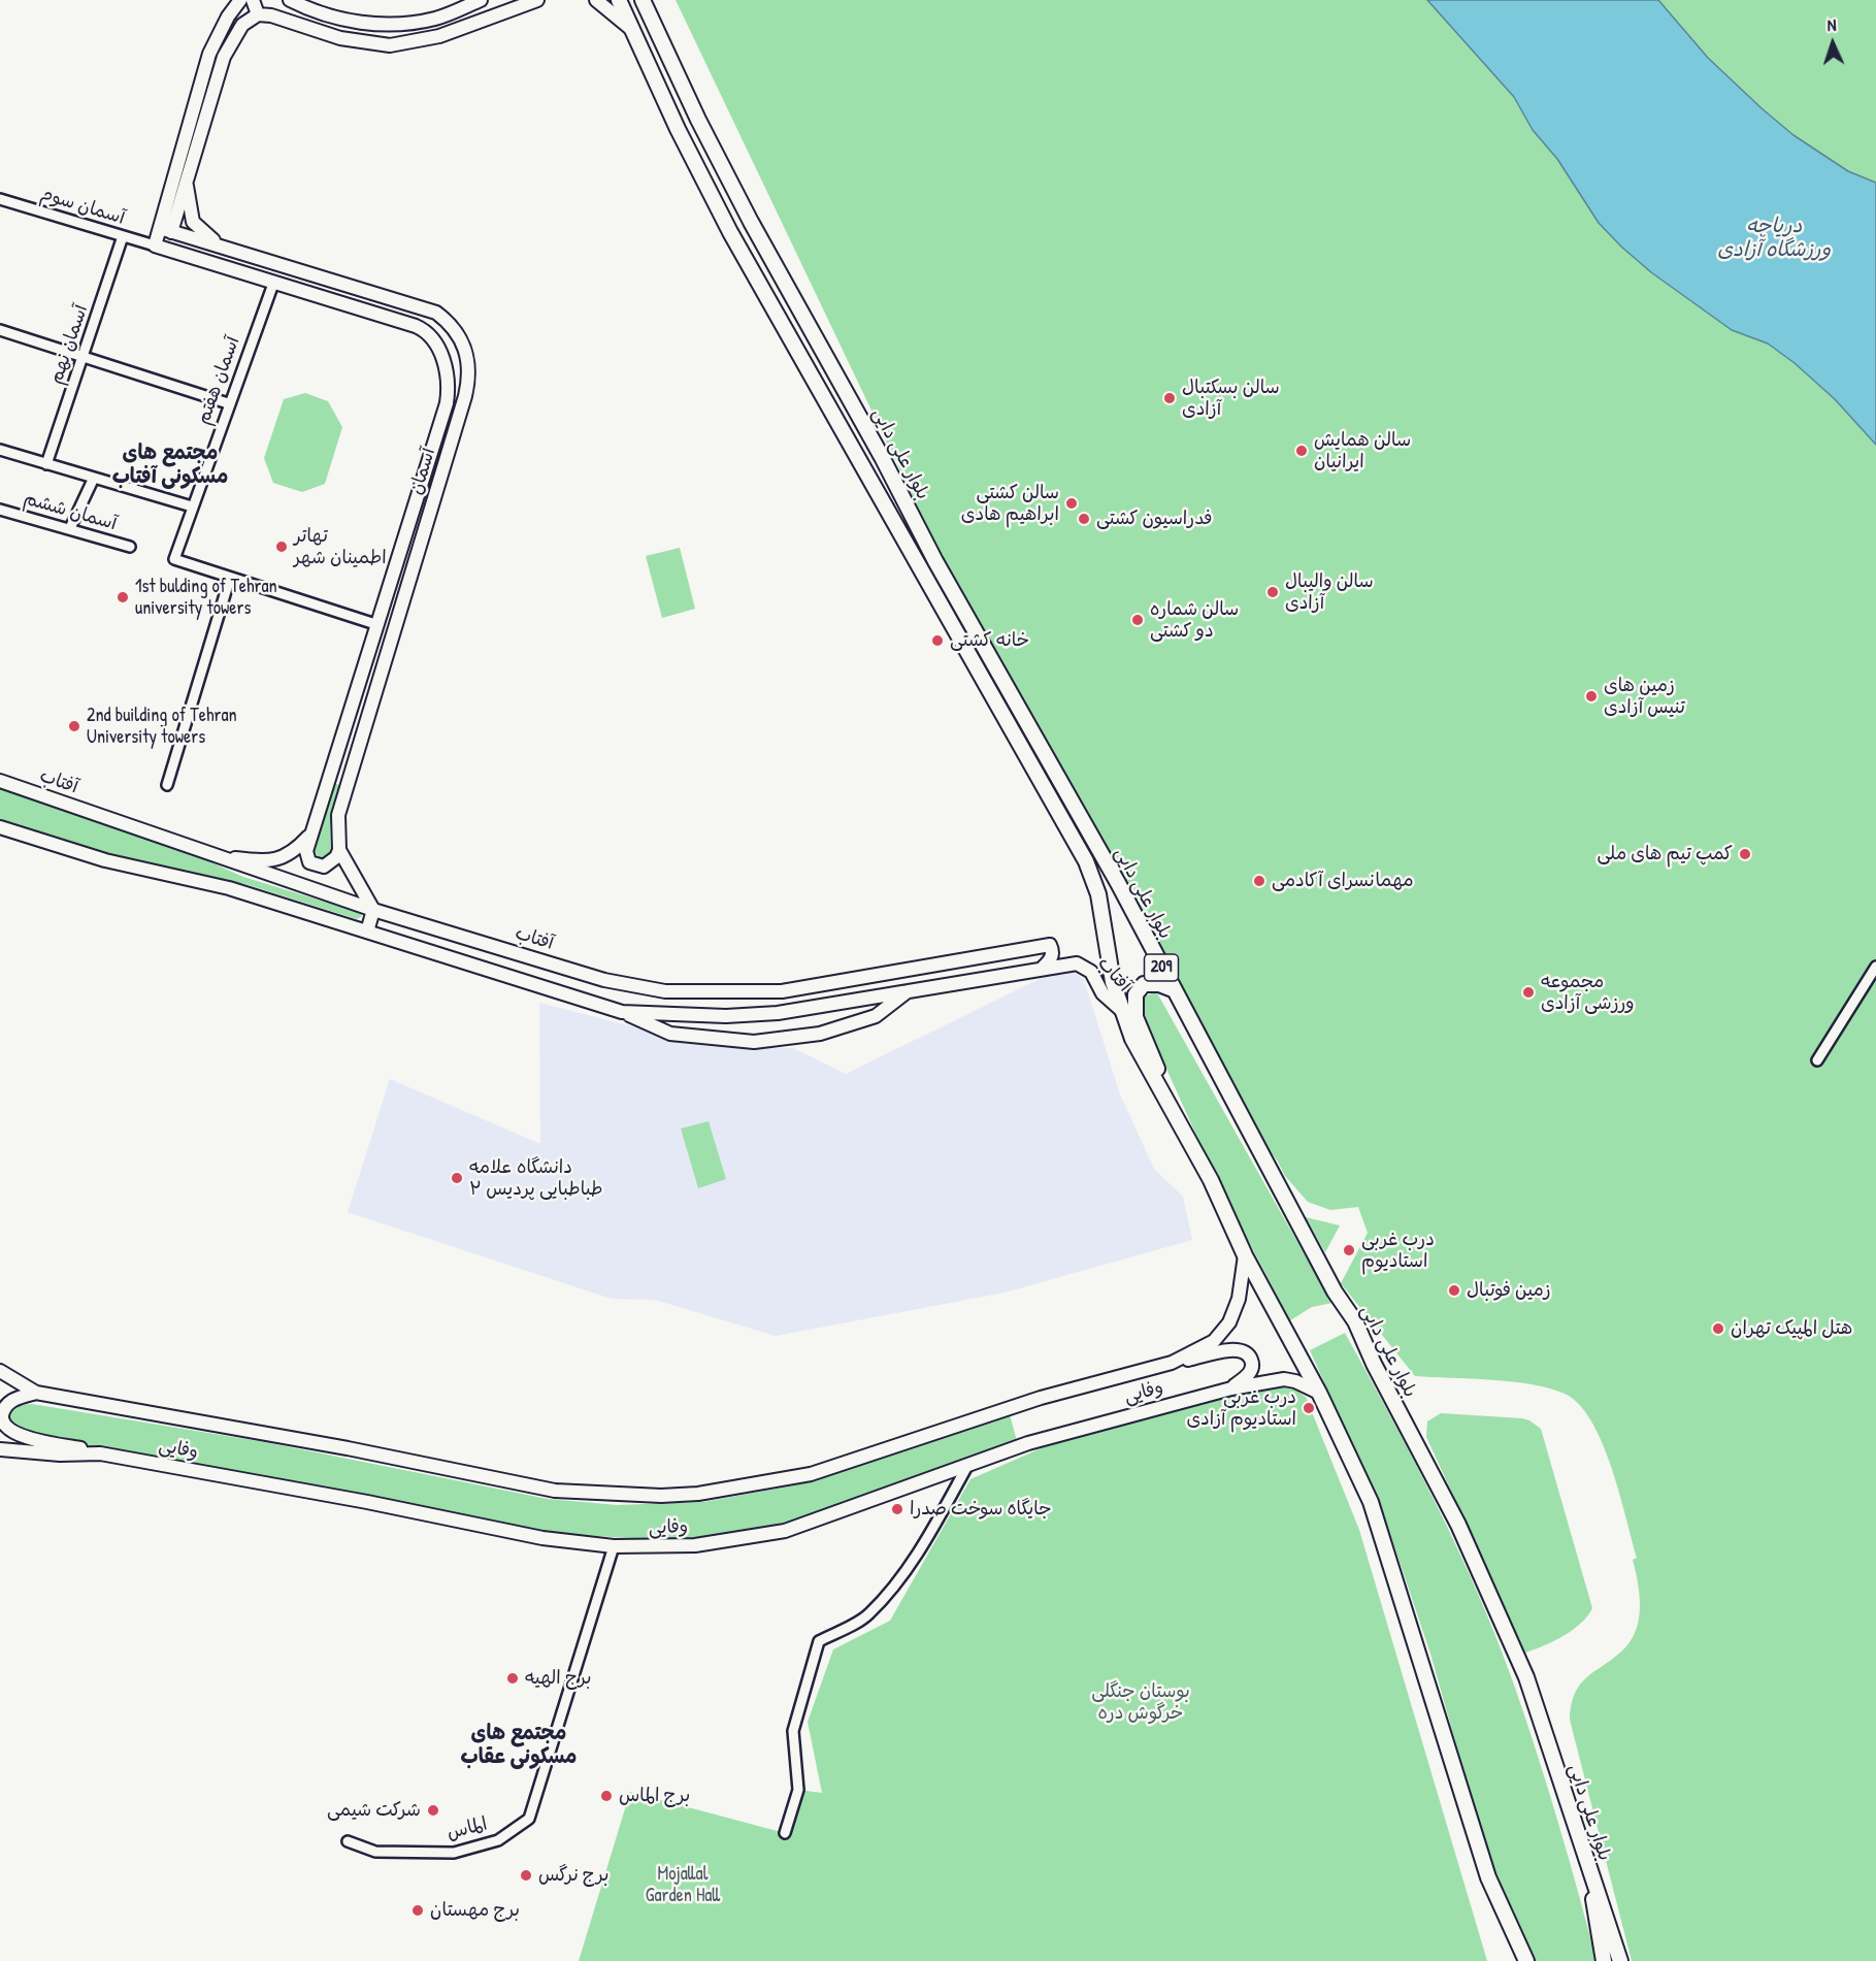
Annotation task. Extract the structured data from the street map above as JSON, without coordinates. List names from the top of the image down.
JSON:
{
  "streets": {
    "main road": ["بلوار علی دایی", "209"],
    "street": [
      "آسمان سوم",
      "آسمان نهم",
      "آسمان هفتم",
      "آسمان",
      "آسمان ششم",
      "آفتاب",
      "وفایی",
      "الماس"
    ]
  },
  "crossings": [
    ["آسمان سوم", "آسمان نهم"],
    ["آسمان سوم", "آسمان"],
    ["آسمان هفتم", "آسمان"],
    ["بلوار علی دایی", "آفتاب"],
    ["بلوار علی دایی", "وفایی"],
    ["آسمان", "آفتاب"],
    ["وفایی", "الماس"]
  ],
  "districts": ["مجتمع های مسکونی آفتاب", "مجتمع های مسکونی عقاب"],
  "water": ["دریاچه ورزشگاه آزادی"],
  "parks": ["بوستان جنگلی خرگوش دره", "Mojallal Garden Hall"],
  "places": [
    "سالن بسکتبال آزادی",
    "سالن همایش ایرانیان",
    "سالن کشتی ابراهیم هادی",
    "فدراسیون کشتی",
    "تهاتر اطمینان شهر",
    "سالن والیبال آزادی",
    "1st bulding of Tehran university towers",
    "سالن شماره دو کشتی",
    "خانه کشتی",
    "زمین های تنیس آزادی",
    "2nd building of Tehran University towers",
    "کمپ تیم های ملی",
    "مهمانسرای آکادمی",
    "مجموعه ورزشی آزادی",
    "دانشگاه علامه طباطبایی پردیس ۲",
    "درب غربی استادیوم",
    "زمین فوتبال",
    "هتل المپیک تهران",
    "درب غربی استادیوم آزادی",
    "جایگاه سوخت صدرا",
    "برج الهیه",
    "برج الماس",
    "شرکت شیمی",
    "برج نرگس",
    "برج مهستان"
  ],
  "north": "top"
}
